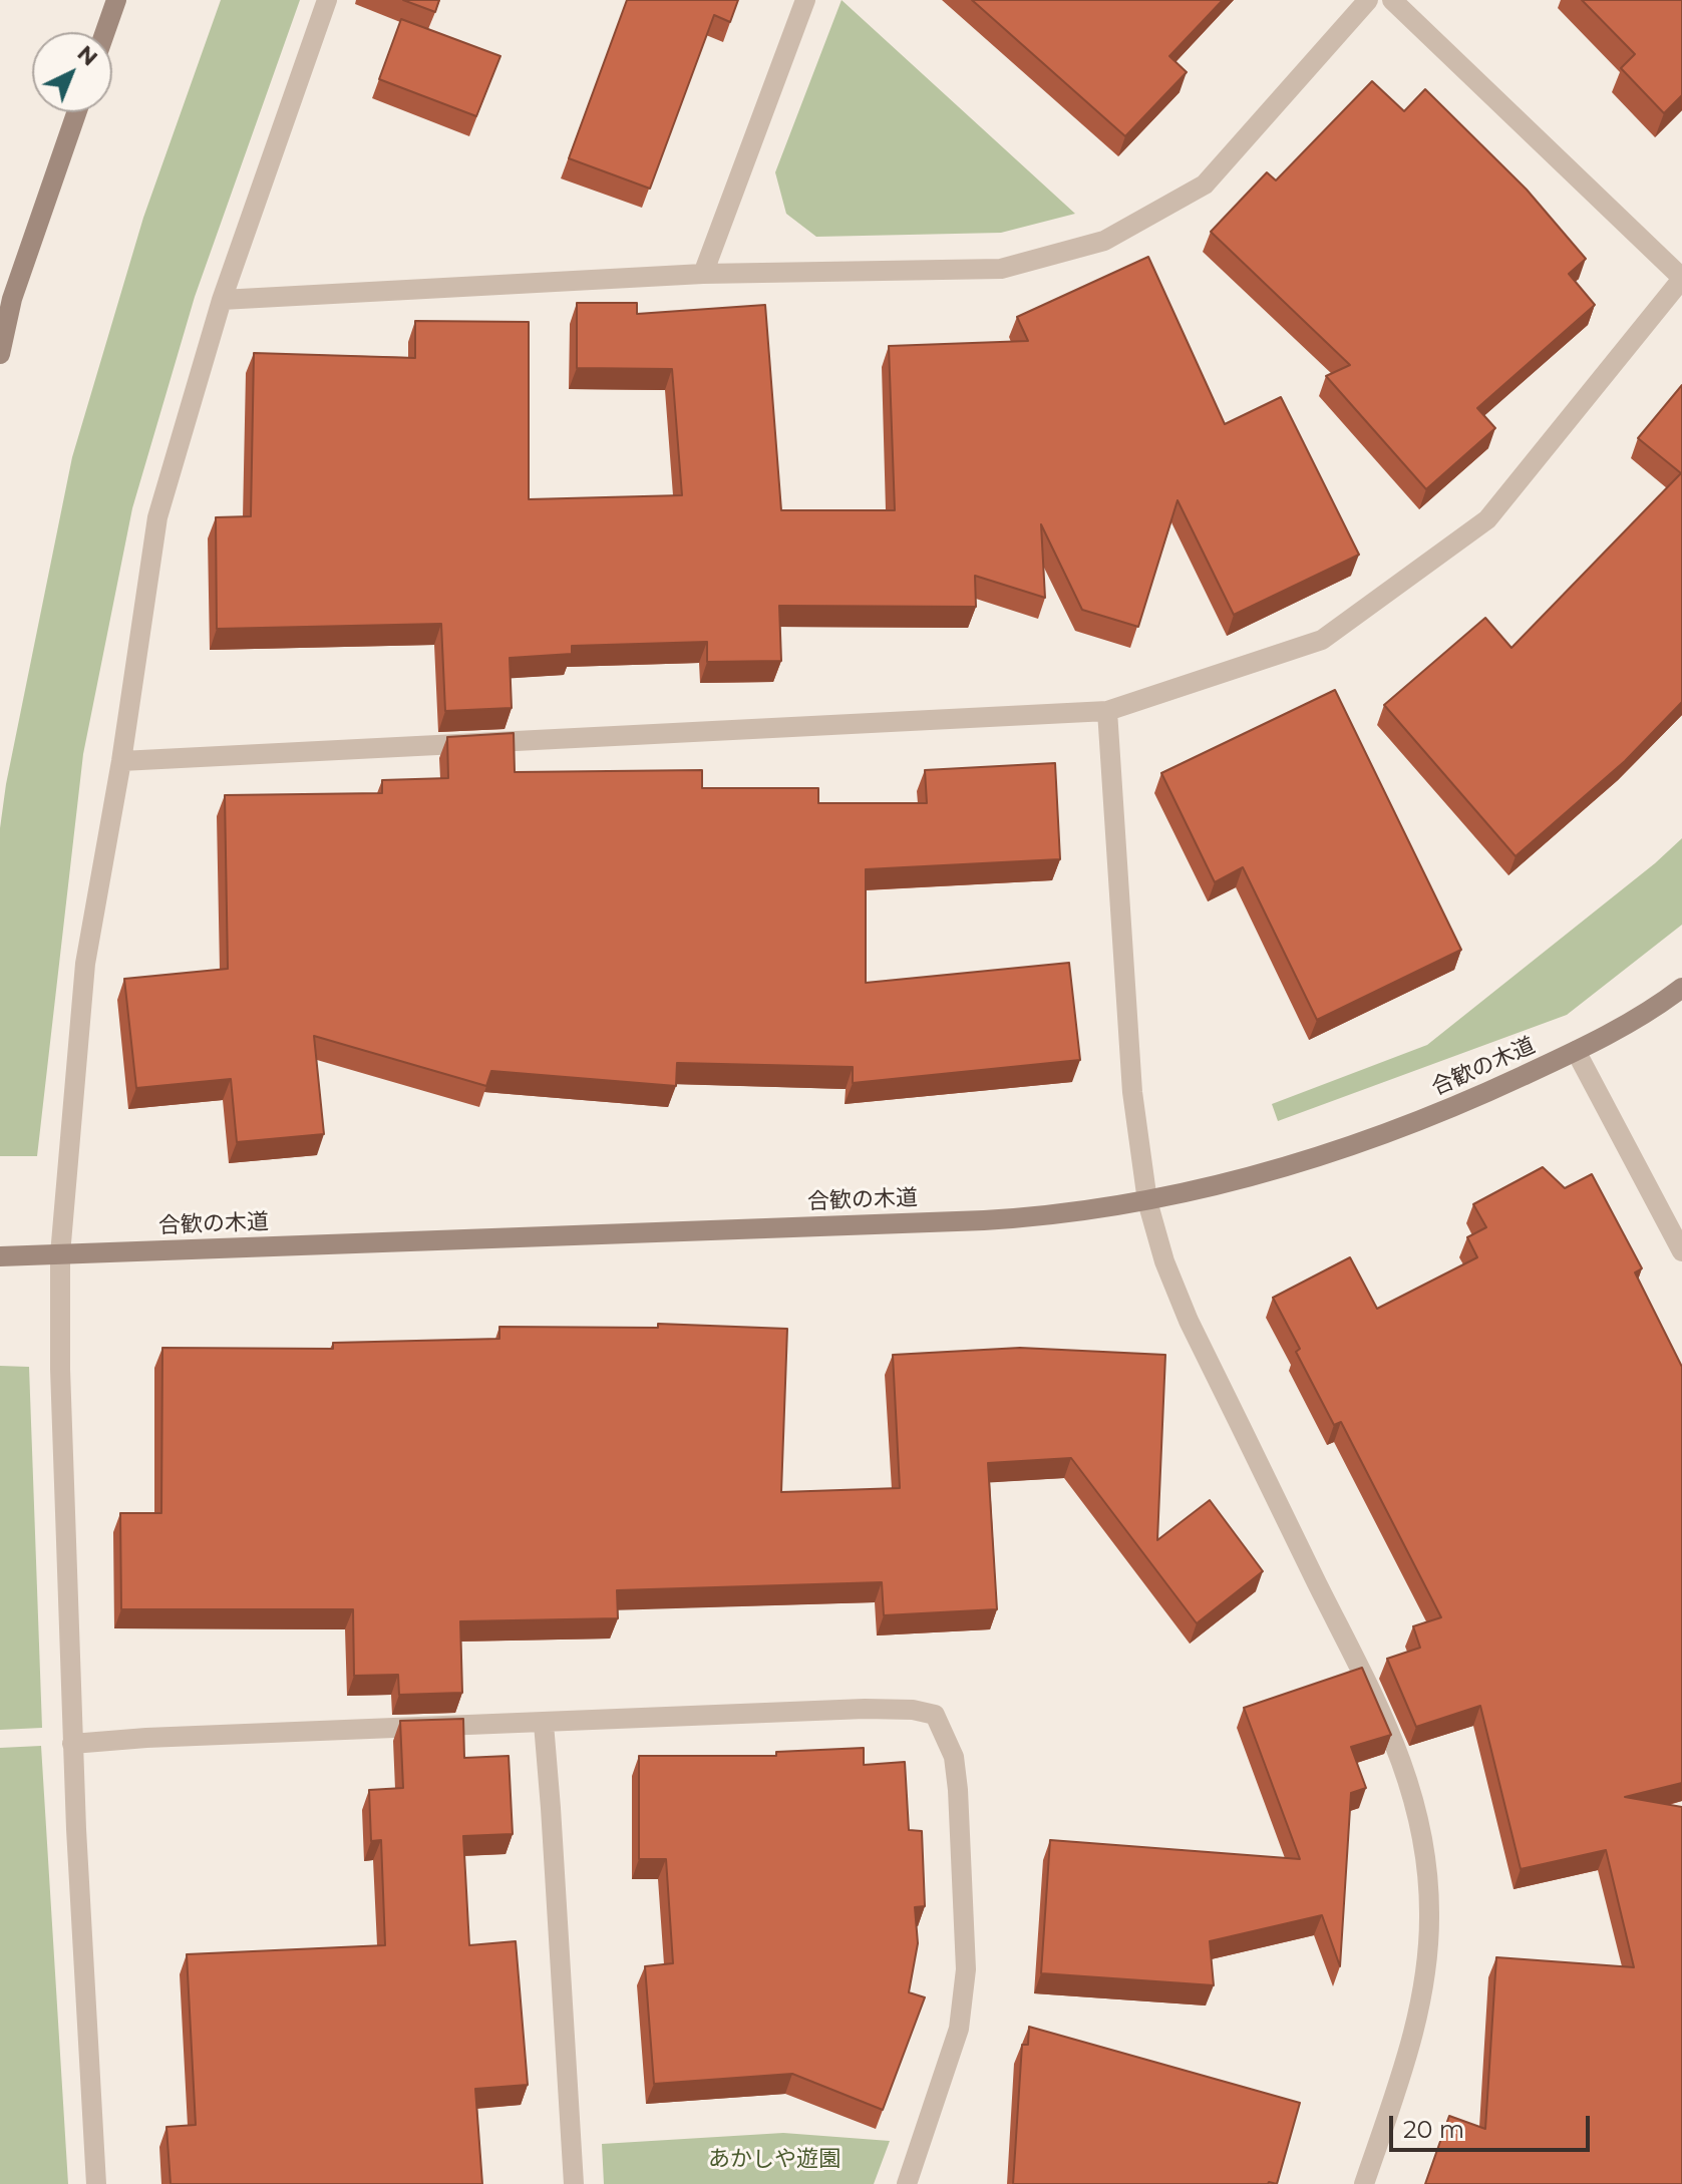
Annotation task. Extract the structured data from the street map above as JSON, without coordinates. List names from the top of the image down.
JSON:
{
  "streets": {
    "street": ["合歓の木道"]
  },
  "parks": ["あかしや遊園"],
  "scale_bar": "20 m",
  "north": "top right"
}
